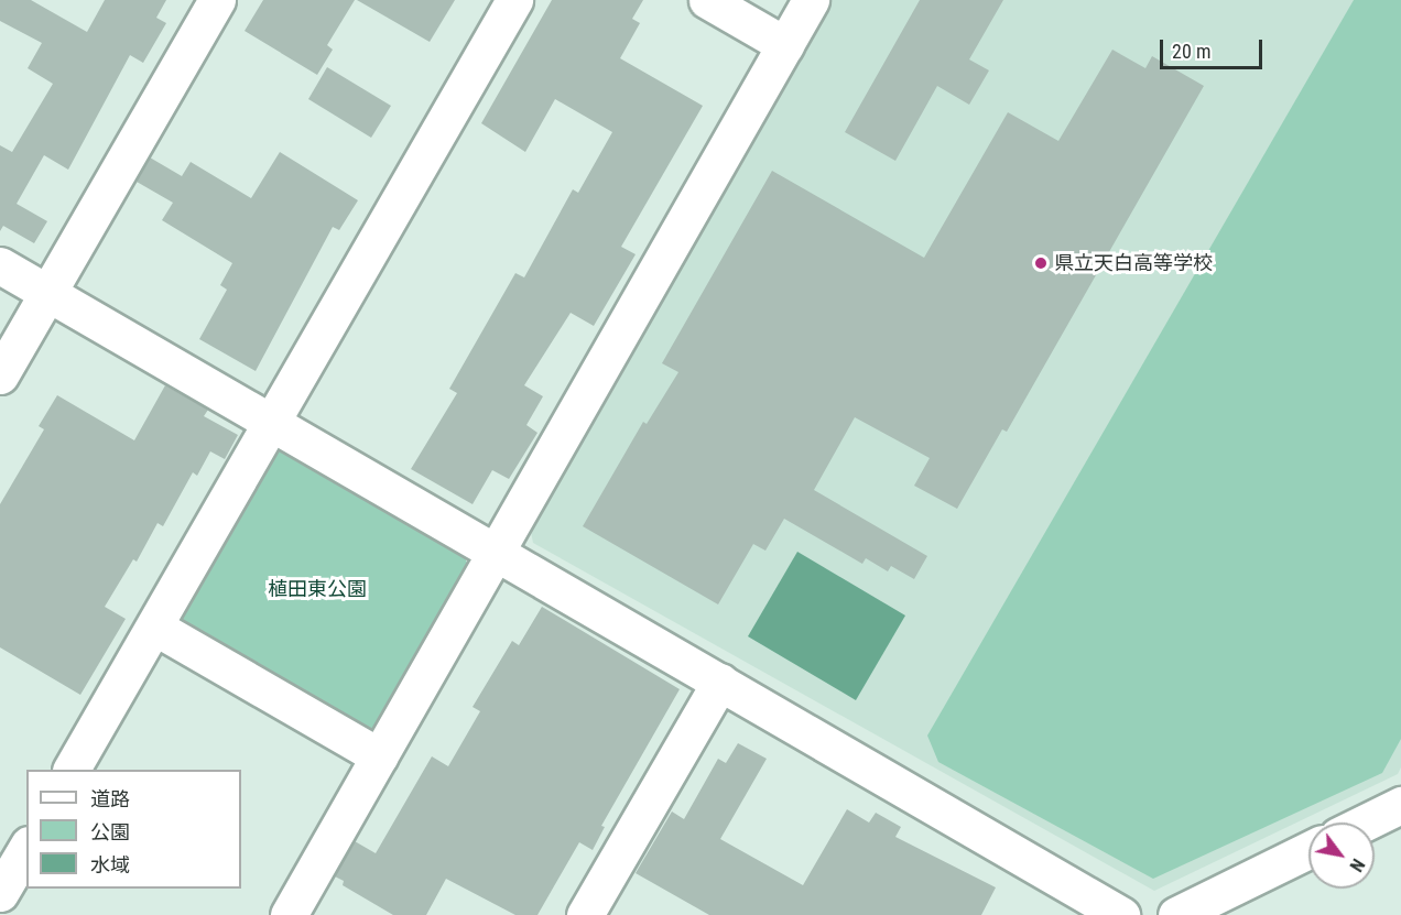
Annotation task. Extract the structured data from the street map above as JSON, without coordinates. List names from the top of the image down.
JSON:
{
  "parks": ["植田東公園"],
  "places": ["県立天白高等学校"],
  "legend": ["道路", "公園", "水域"],
  "scale_bar": "20 m",
  "north": "bottom right"
}
